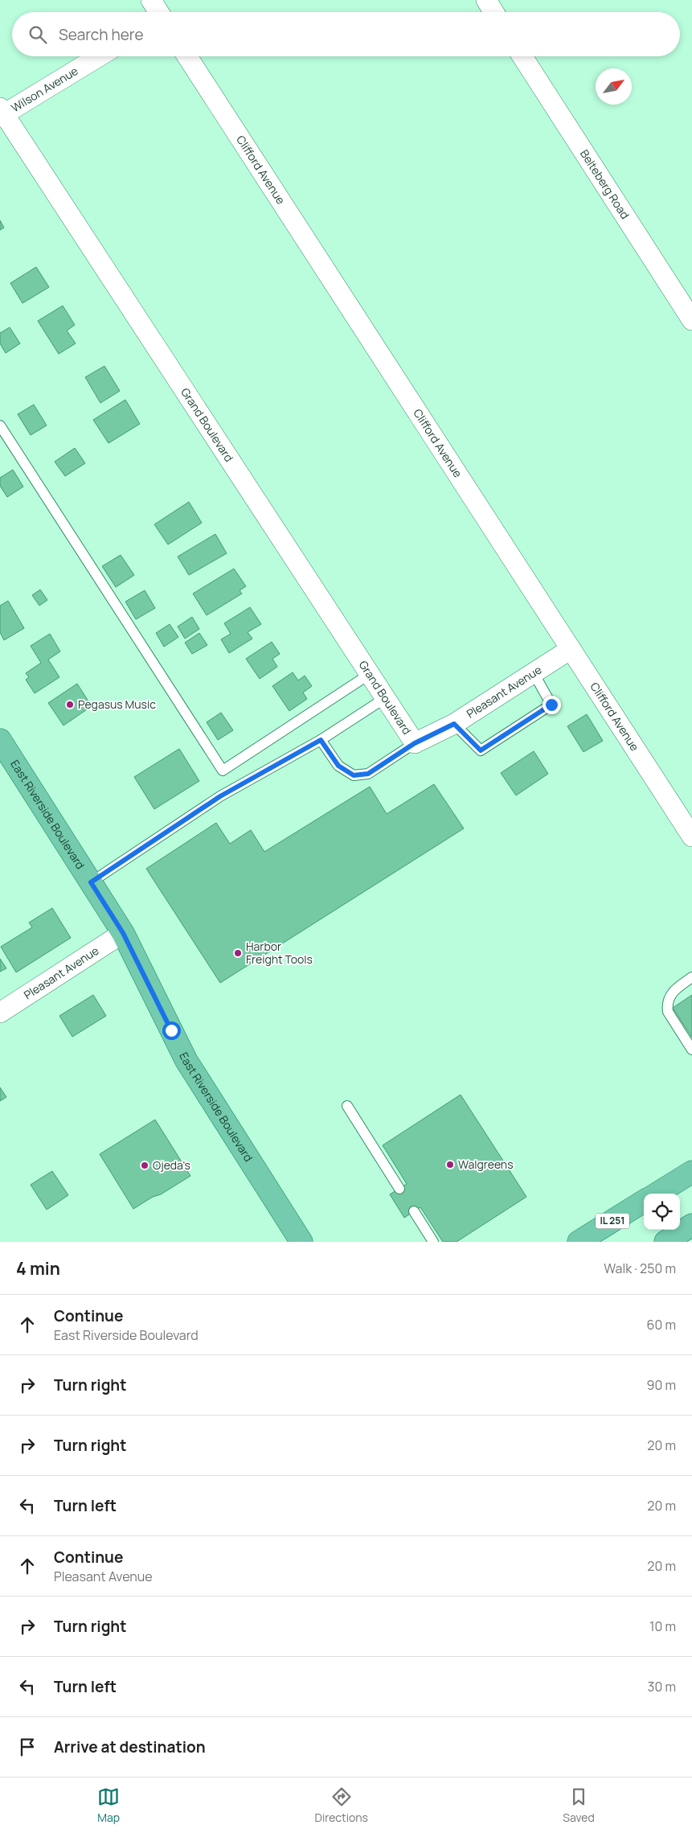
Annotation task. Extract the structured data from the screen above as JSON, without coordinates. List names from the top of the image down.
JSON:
{
  "streets": {
    "main road": ["East Riverside Boulevard", "IL 251"],
    "street": [
      "Wilson Avenue",
      "Clifford Avenue",
      "Belteberg Road",
      "Grand Boulevard",
      "Pleasant Avenue"
    ]
  },
  "crossings": [
    ["Wilson Avenue", "Grand Boulevard"],
    ["Clifford Avenue", "Pleasant Avenue"],
    ["Grand Boulevard", "Pleasant Avenue"],
    ["Pleasant Avenue", "East Riverside Boulevard"]
  ],
  "places": [
    "Pegasus Music",
    "Harbor Freight Tools",
    "Walgreens",
    "Ojeda's"
  ],
  "north": "top right",
  "page": {
    "search": "Search here",
    "heading": ["4 min", "Walk · 250 m"],
    "list": [
      ["Continue", "East Riverside Boulevard", "60 m"],
      ["Turn right", "90 m"],
      ["Turn right", "20 m"],
      ["Turn left", "20 m"],
      ["Continue", "Pleasant Avenue", "20 m"],
      ["Turn right", "10 m"],
      ["Turn left", "30 m"],
      "Arrive at destination"
    ],
    "nav": ["Map", "Directions", "Saved"]
  }
}
